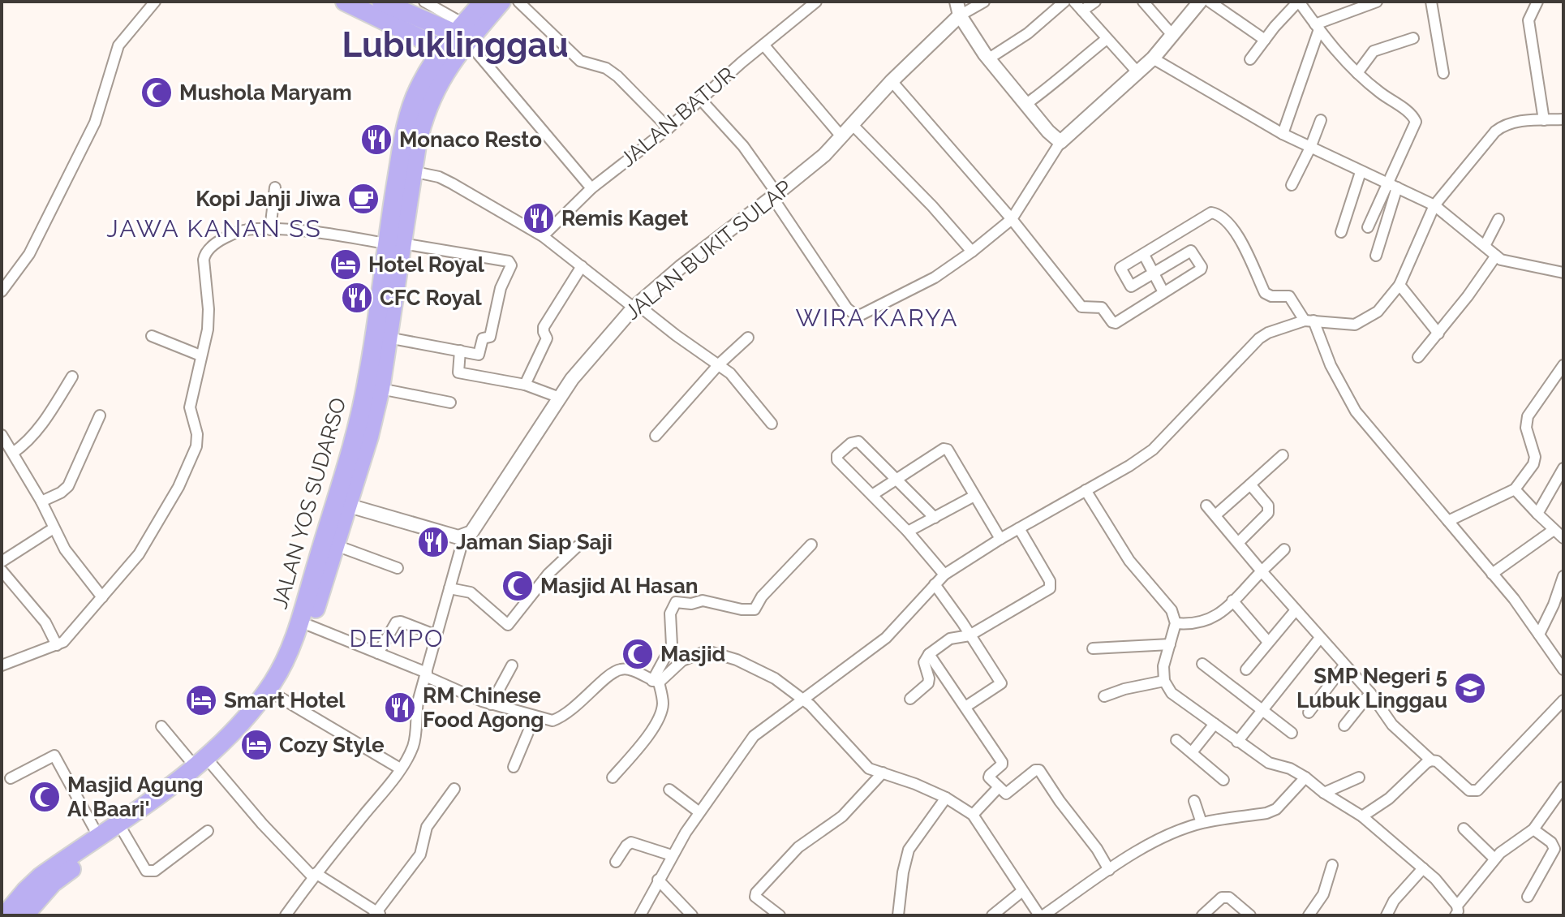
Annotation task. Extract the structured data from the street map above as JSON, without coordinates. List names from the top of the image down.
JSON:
{
  "streets": {
    "highway": ["JALAN YOS SUDARSO"],
    "street": ["JALAN BATUR", "JALAN BUKIT SULAP"]
  },
  "districts": [
    "Lubuklinggau",
    "JAWA KANAN SS",
    "WIRA KARYA",
    "DEMPO"
  ],
  "places": {
    "mosque": [
      "Mushola Maryam",
      "Masjid Al Hasan",
      "Masjid",
      "Masjid Agung Al Baari'"
    ],
    "restaurant": [
      "Monaco Resto",
      "Remis Kaget",
      "CFC Royal",
      "Jaman Siap Saji",
      "RM Chinese Food Agong"
    ],
    "cafe": ["Kopi Janji Jiwa"],
    "hotel": ["Hotel Royal", "Smart Hotel", "Cozy Style"],
    "school or university": ["SMP Negeri 5 Lubuk Linggau"]
  }
}
